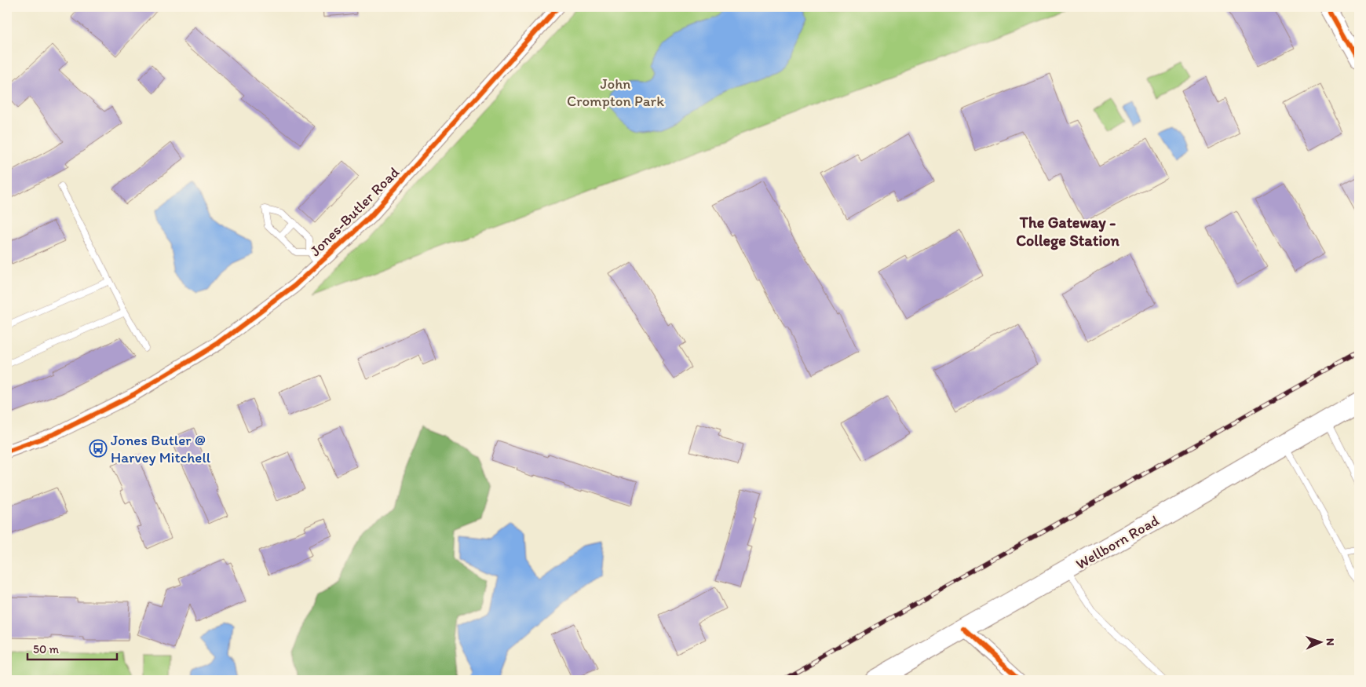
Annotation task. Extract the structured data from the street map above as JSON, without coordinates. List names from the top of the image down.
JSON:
{
  "streets": {
    "main road": ["Wellborn Road"],
    "street": ["Jones-Butler Road"]
  },
  "districts": ["The Gateway - College Station"],
  "parks": ["John Crompton Park"],
  "places": {
    "bus stop": ["Jones Butler @ Harvey Mitchell"]
  },
  "scale_bar": "50 m",
  "north": "right"
}
